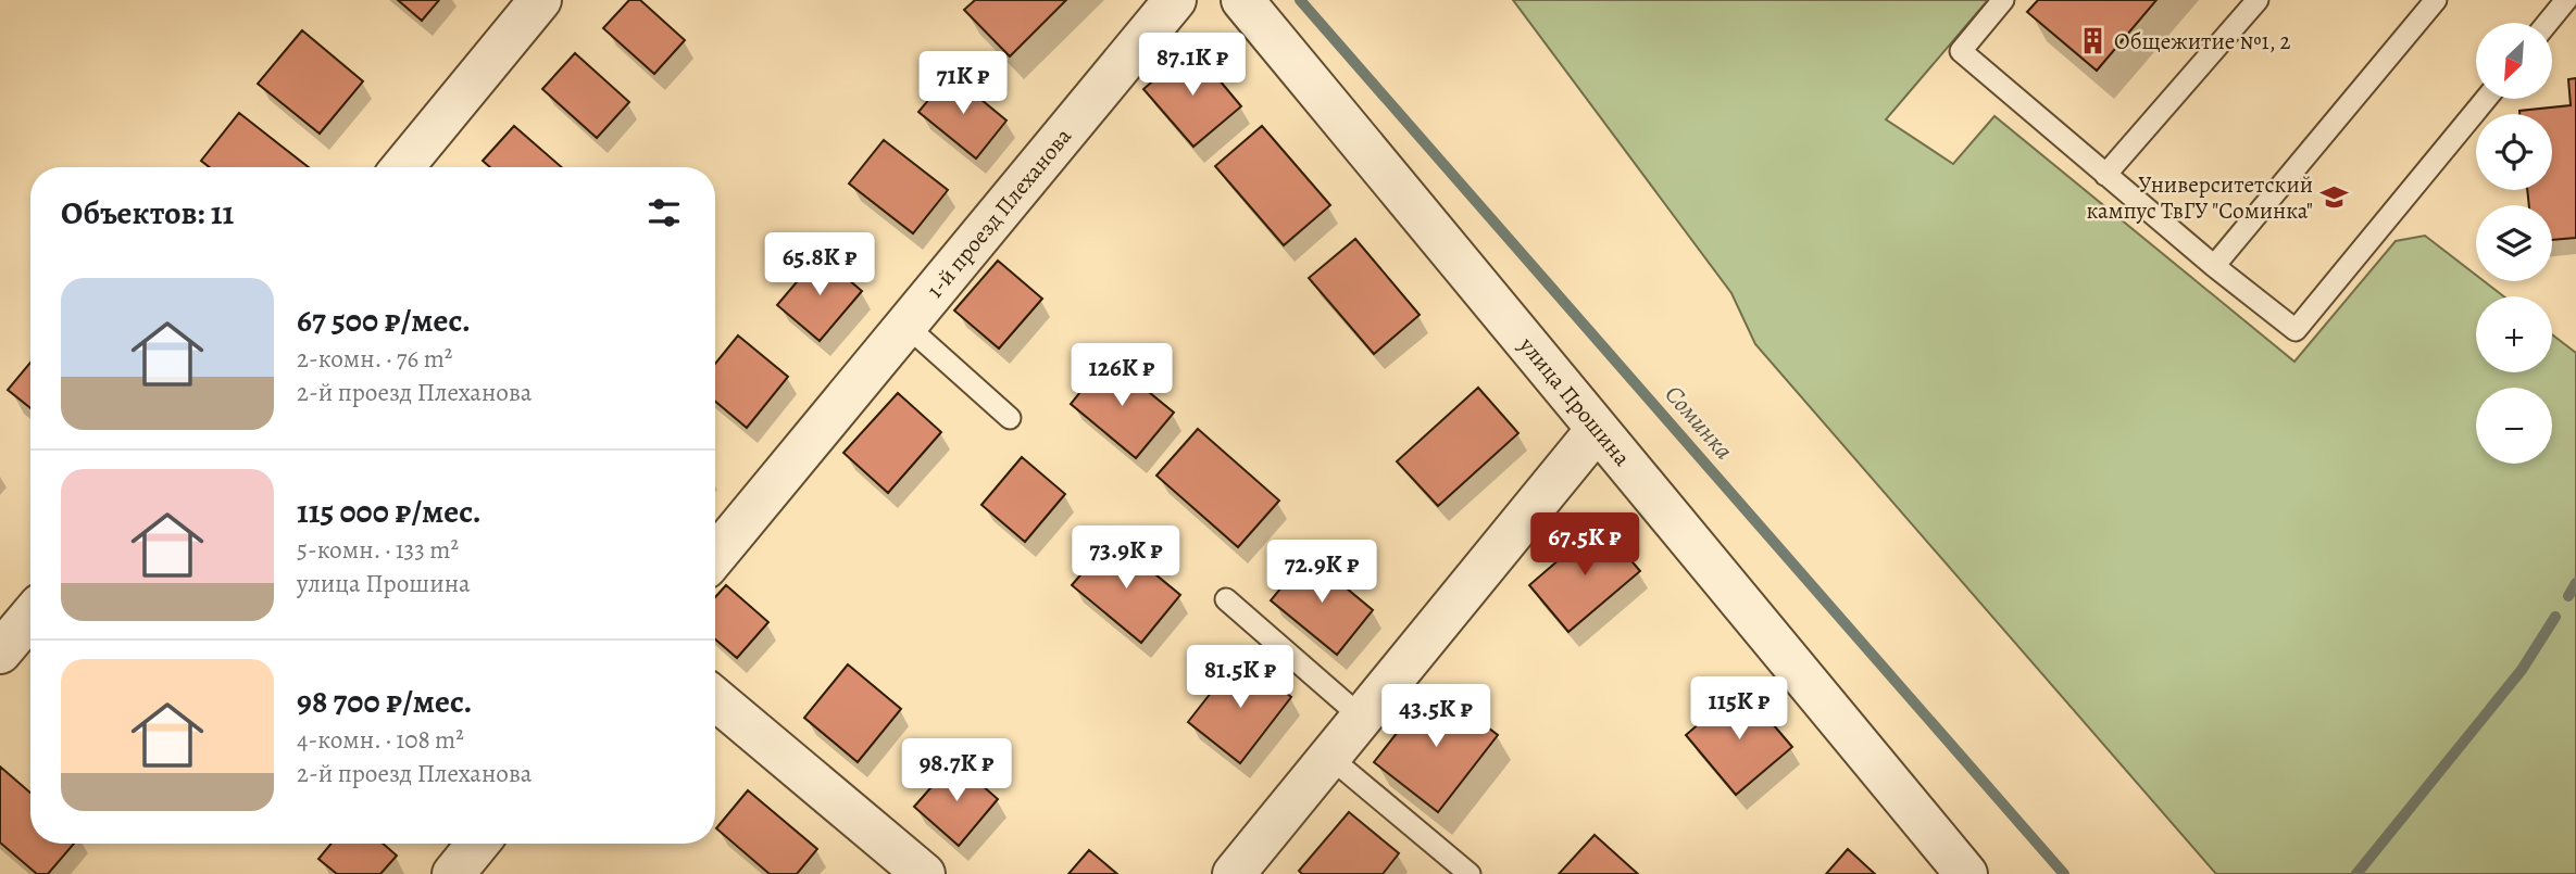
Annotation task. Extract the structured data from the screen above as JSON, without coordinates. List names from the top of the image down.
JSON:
{
  "streets": {
    "street": ["1-й проезд Плеханова", "улица Прошина"]
  },
  "water": ["Соминка"],
  "places": {
    "building": ["Общежитие №1, 2"],
    "school or university": ["Университетский кампус ТвГУ \"Соминка\""]
  },
  "north": "bottom left",
  "page": {
    "map_buttons": ["+", "−"],
    "price": [
      "87.1K ₽",
      "71K ₽",
      "65.8K ₽",
      "126K ₽",
      "67.5K ₽",
      "73.9K ₽",
      "72.9K ₽",
      "81.5K ₽",
      "115K ₽",
      "43.5K ₽",
      "98.7K ₽"
    ],
    "heading": "Объектов: 11",
    "list": [
      {
        "name": "67 500 ₽/мес.",
        "note": "2-комн. · 76 m² · 2-й проезд Плеханова"
      },
      {
        "name": "115 000 ₽/мес.",
        "note": "5-комн. · 133 m² · улица Прошина"
      },
      {
        "name": "98 700 ₽/мес.",
        "note": "4-комн. · 108 m² · 2-й проезд Плеханова"
      }
    ]
  }
}
